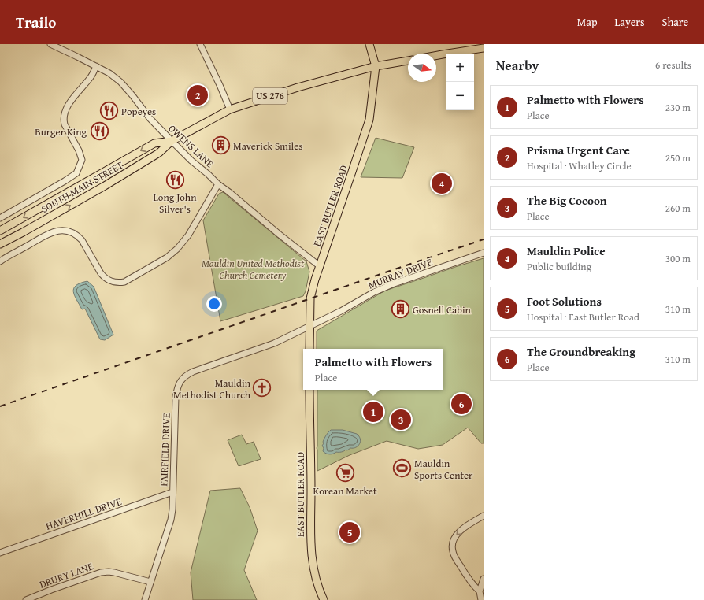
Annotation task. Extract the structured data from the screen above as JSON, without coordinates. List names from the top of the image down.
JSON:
{
  "streets": {
    "main road": ["US 276", "SOUTH MAIN STREET", "EAST BUTLER ROAD"],
    "street": [
      "OWENS LANE",
      "MURRAY DRIVE",
      "FAIRFIELD DRIVE",
      "HAVERHILL DRIVE",
      "DRURY LANE"
    ]
  },
  "crossings": [
    ["US 276", "SOUTH MAIN STREET"],
    ["US 276", "EAST BUTLER ROAD"],
    ["OWENS LANE", "SOUTH MAIN STREET"],
    ["OWENS LANE", "EAST BUTLER ROAD"],
    ["SOUTH MAIN STREET", "EAST BUTLER ROAD"],
    ["EAST BUTLER ROAD", "MURRAY DRIVE"],
    ["EAST BUTLER ROAD", "FAIRFIELD DRIVE"],
    ["MURRAY DRIVE", "FAIRFIELD DRIVE"],
    ["FAIRFIELD DRIVE", "HAVERHILL DRIVE"],
    ["FAIRFIELD DRIVE", "DRURY LANE"]
  ],
  "parks": ["Mauldin United Methodist Church Cemetery"],
  "places": {
    "restaurant": ["Popeyes", "Burger King", "Long John Silver's"],
    "building": ["Maverick Smiles", "Gosnell Cabin"],
    "church": ["Mauldin Methodist Church"],
    "sports": ["Mauldin Sports Center"],
    "supermarket": ["Korean Market"]
  },
  "north": "right",
  "page": {
    "header": "Trailo",
    "nav": ["Map", "Layers", "Share"],
    "heading": ["Nearby", "6 results"],
    "map_buttons": ["+", "−"],
    "pins": [
      "2",
      "4",
      "6",
      "1",
      "3",
      "5"
    ],
    "list": [
      {
        "mark": "1",
        "name": "Palmetto with Flowers",
        "note": "Place",
        "value": "230 m"
      },
      {
        "mark": "2",
        "name": "Prisma Urgent Care",
        "note": "Hospital · Whatley Circle",
        "value": "250 m"
      },
      {
        "mark": "3",
        "name": "The Big Cocoon",
        "note": "Place",
        "value": "260 m"
      },
      {
        "mark": "4",
        "name": "Mauldin Police",
        "note": "Public building",
        "value": "300 m"
      },
      {
        "mark": "5",
        "name": "Foot Solutions",
        "note": "Hospital · East Butler Road",
        "value": "310 m"
      },
      {
        "mark": "6",
        "name": "The Groundbreaking",
        "note": "Place",
        "value": "310 m"
      }
    ],
    "popup": ["Palmetto with Flowers", "Place"]
  }
}
